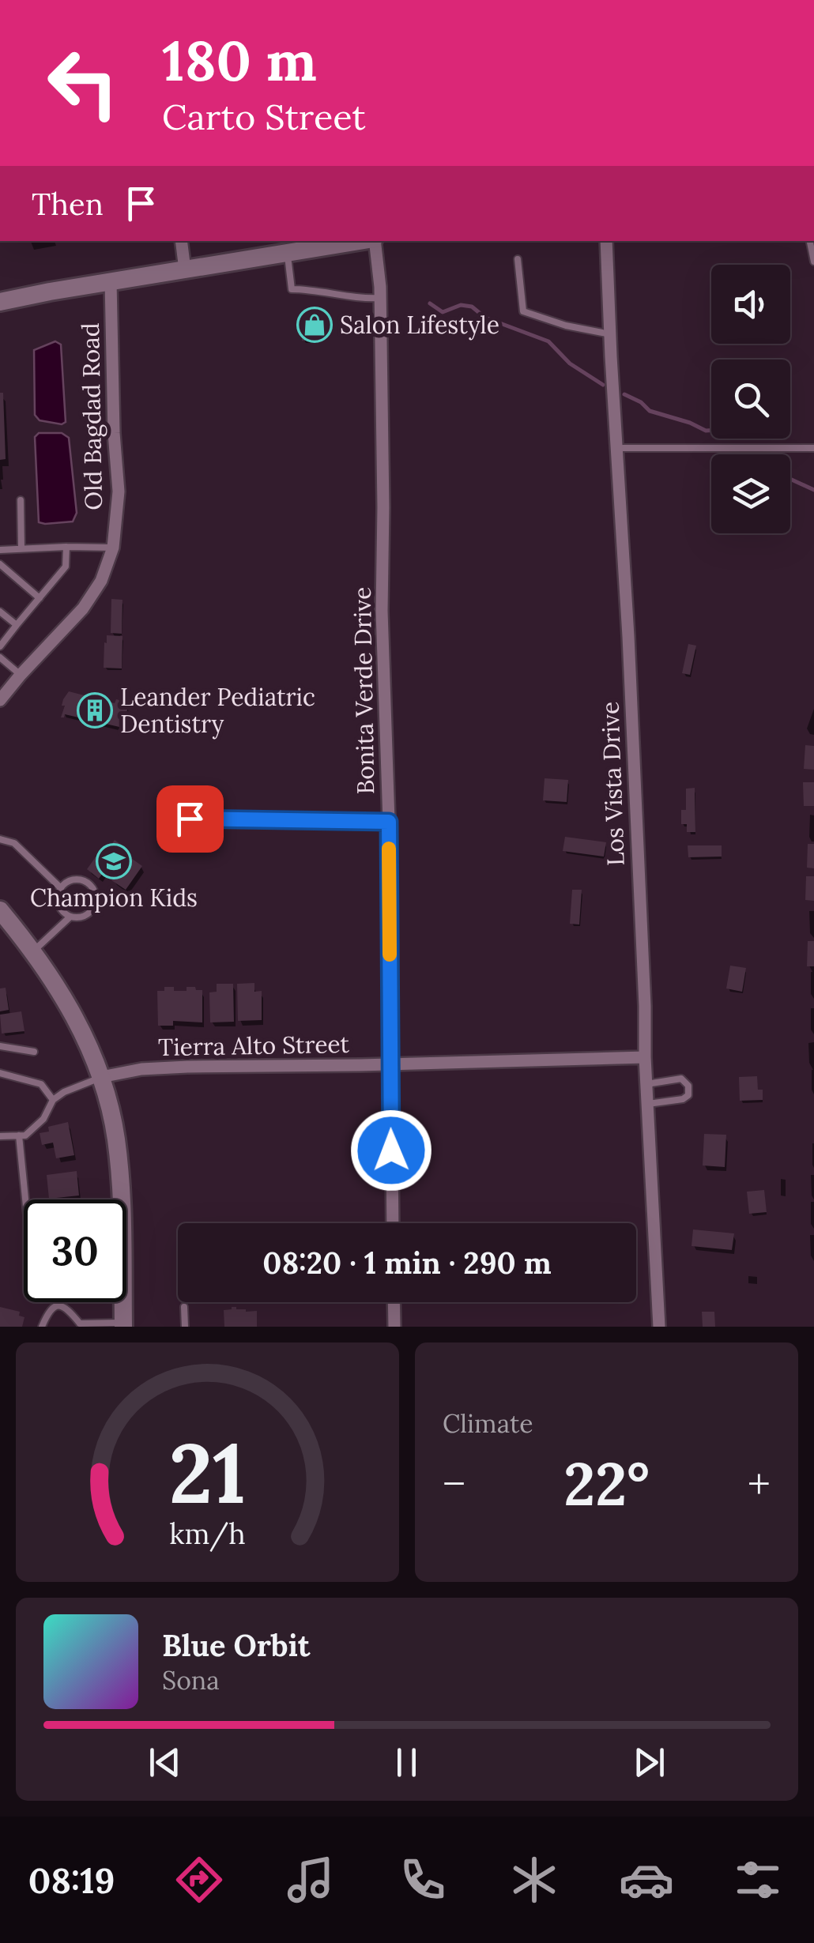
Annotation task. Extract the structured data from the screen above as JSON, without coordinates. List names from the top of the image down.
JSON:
{
  "streets": {
    "street": [
      "Old Bagdad Road",
      "Bonita Verde Drive",
      "Los Vista Drive",
      "Tierra Alto Street"
    ]
  },
  "crossings": [
    ["Bonita Verde Drive", "Tierra Alto Street"],
    ["Los Vista Drive", "Tierra Alto Street"]
  ],
  "places": {
    "shop": ["Salon Lifestyle"],
    "building": ["Leander Pediatric Dentistry"],
    "school or university": ["Champion Kids"]
  },
  "page": {
    "turn": ["180 m", "Carto Street"],
    "then": "Then",
    "limit": "30",
    "trip": "08:20 · 1 min · 290 m",
    "tile": "Climate",
    "heat": ["−", "22°", "+"],
    "song": ["Blue Orbit", "Sona"],
    "tabs": "08:19",
    "gauge": ["21", "km/h"]
  }
}
